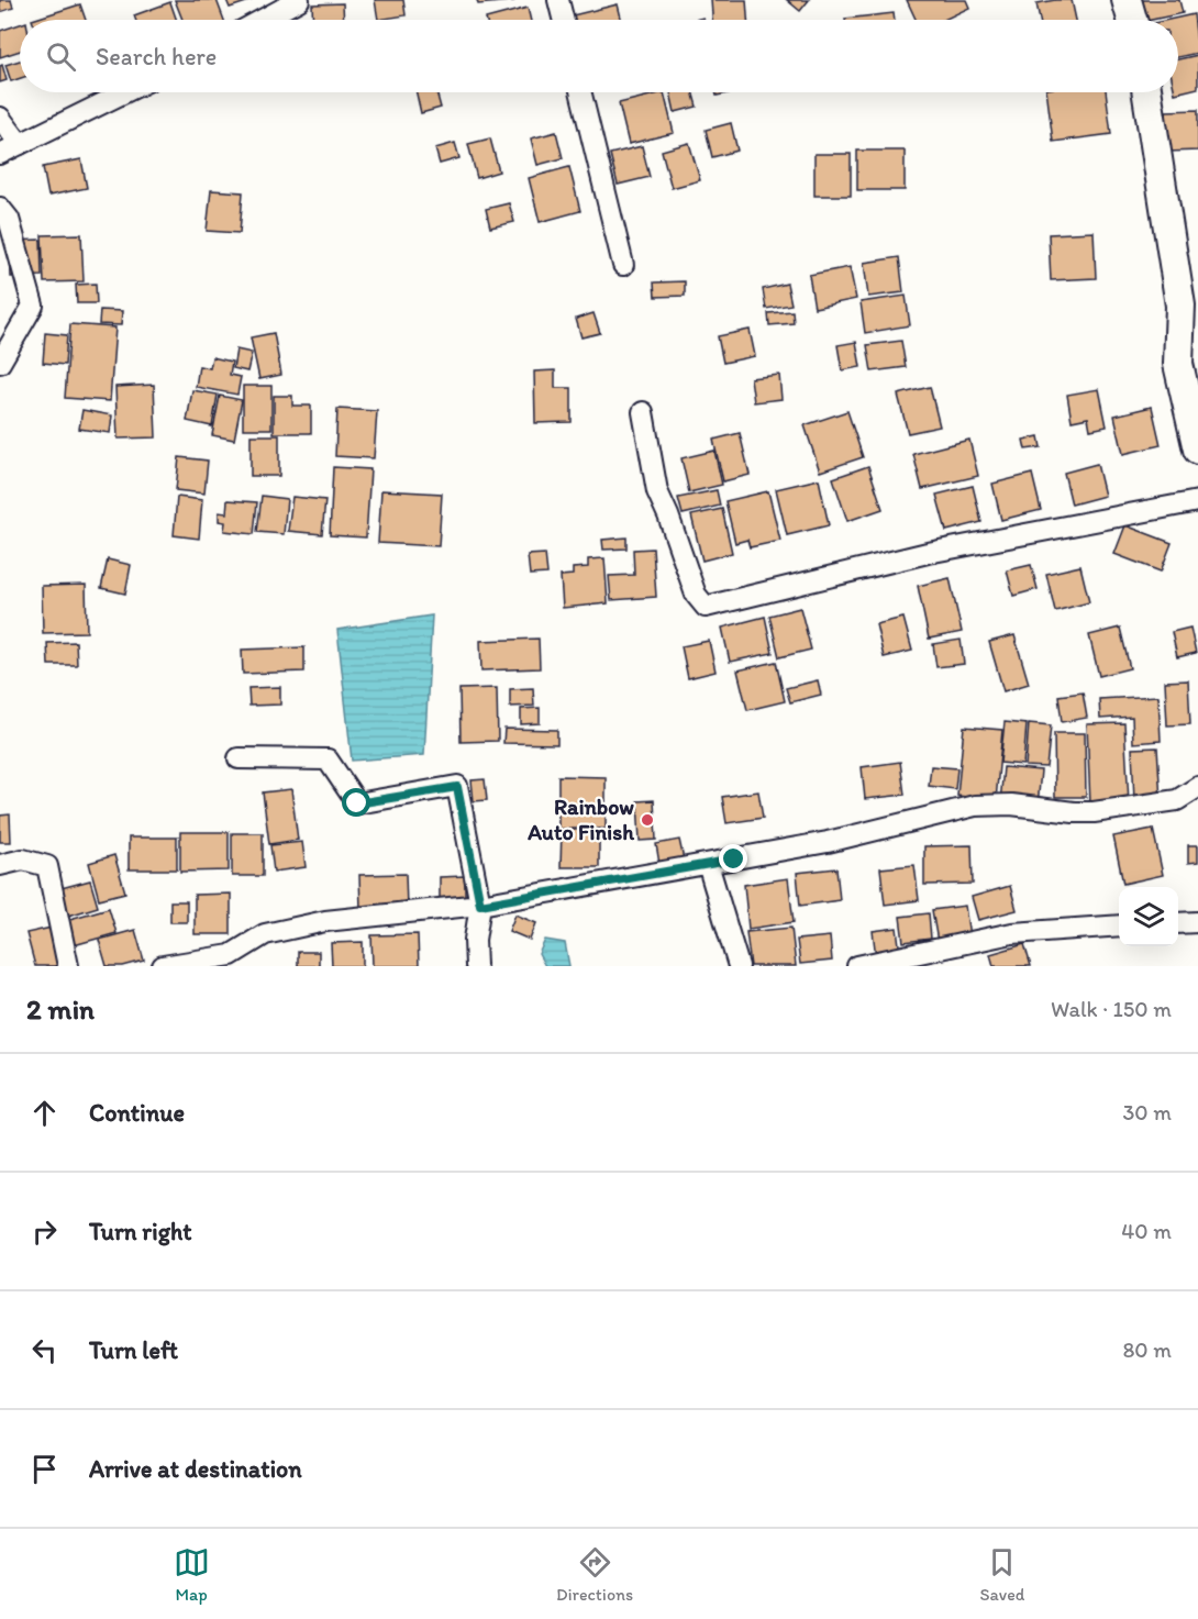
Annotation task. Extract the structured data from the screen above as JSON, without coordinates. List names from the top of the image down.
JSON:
{
  "places": ["Rainbow Auto Finish"],
  "page": {
    "search": "Search here",
    "heading": ["2 min", "Walk · 150 m"],
    "list": [
      ["Continue", "30 m"],
      ["Turn right", "40 m"],
      ["Turn left", "80 m"],
      "Arrive at destination"
    ],
    "nav": ["Map", "Directions", "Saved"]
  }
}
